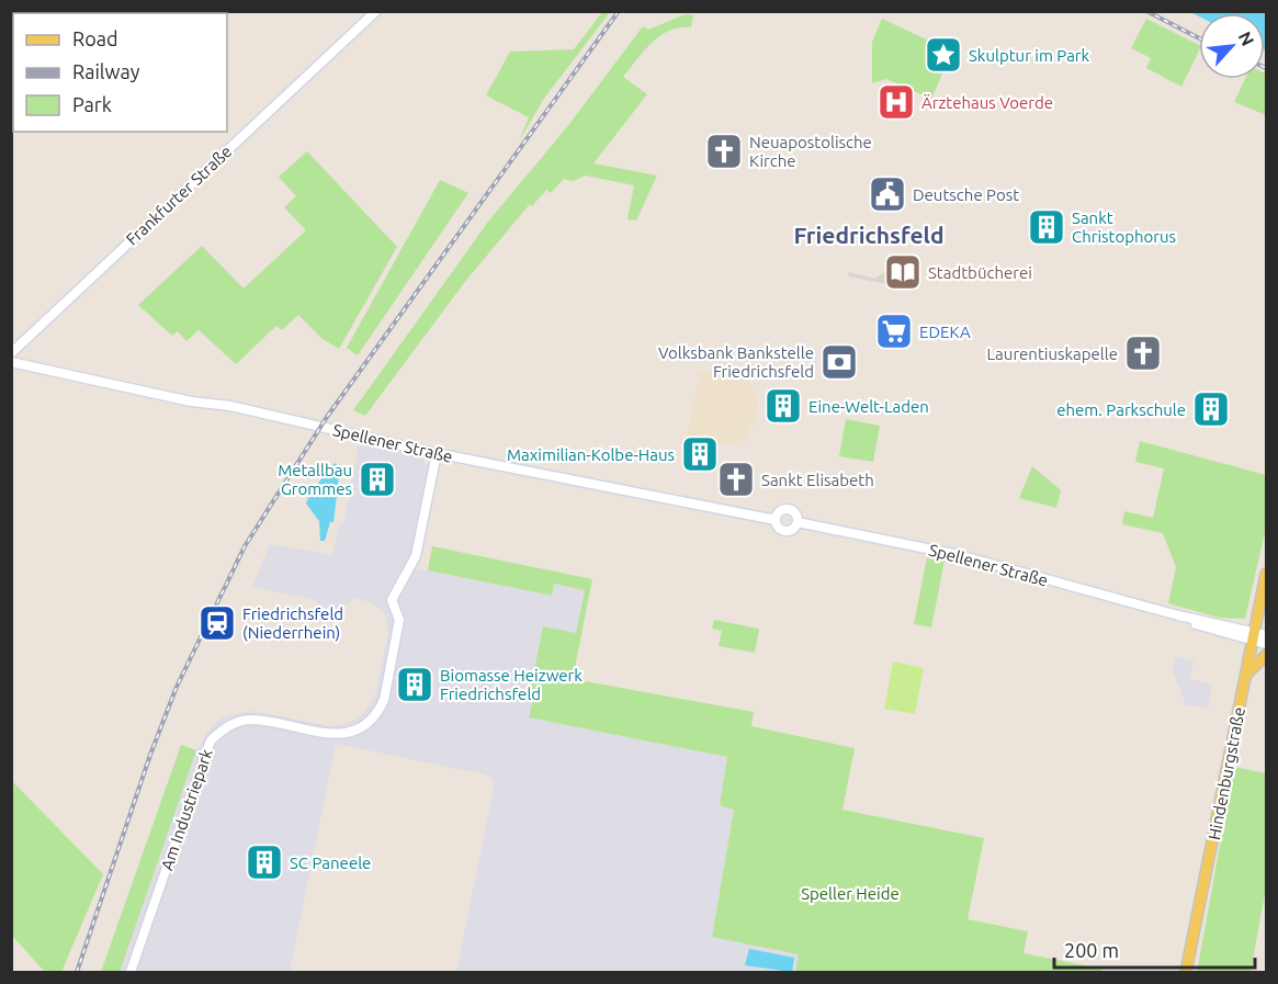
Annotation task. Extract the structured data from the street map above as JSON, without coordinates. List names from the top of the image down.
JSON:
{
  "streets": {
    "main road": ["Hindenburgstraße"],
    "street": ["Frankfurter Straße", "Spellener Straße", "Am Industriepark"]
  },
  "crossings": [
    ["Spellener Straße", "Hindenburgstraße"],
    ["Spellener Straße", "Am Industriepark"]
  ],
  "districts": ["Friedrichsfeld"],
  "parks": ["Speller Heide"],
  "places": {
    "place": ["Skulptur im Park"],
    "hospital": ["Ärztehaus Voerde"],
    "church": ["Neuapostolische Kirche", "Laurentiuskapelle", "Sankt Elisabeth"],
    "public building": ["Deutsche Post"],
    "building": [
      "Sankt Christophorus",
      "Eine-Welt-Laden",
      "ehem. Parkschule",
      "Maximilian-Kolbe-Haus",
      "Metallbau Grommes",
      "Biomasse Heizwerk Friedrichsfeld",
      "SC Paneele"
    ],
    "library": ["Stadtbücherei"],
    "supermarket": ["EDEKA"],
    "bank": ["Volksbank Bankstelle Friedrichsfeld"],
    "station": ["Friedrichsfeld (Niederrhein)"]
  },
  "legend": ["Road", "Railway", "Park"],
  "scale_bar": "200 m",
  "north": "top right"
}
